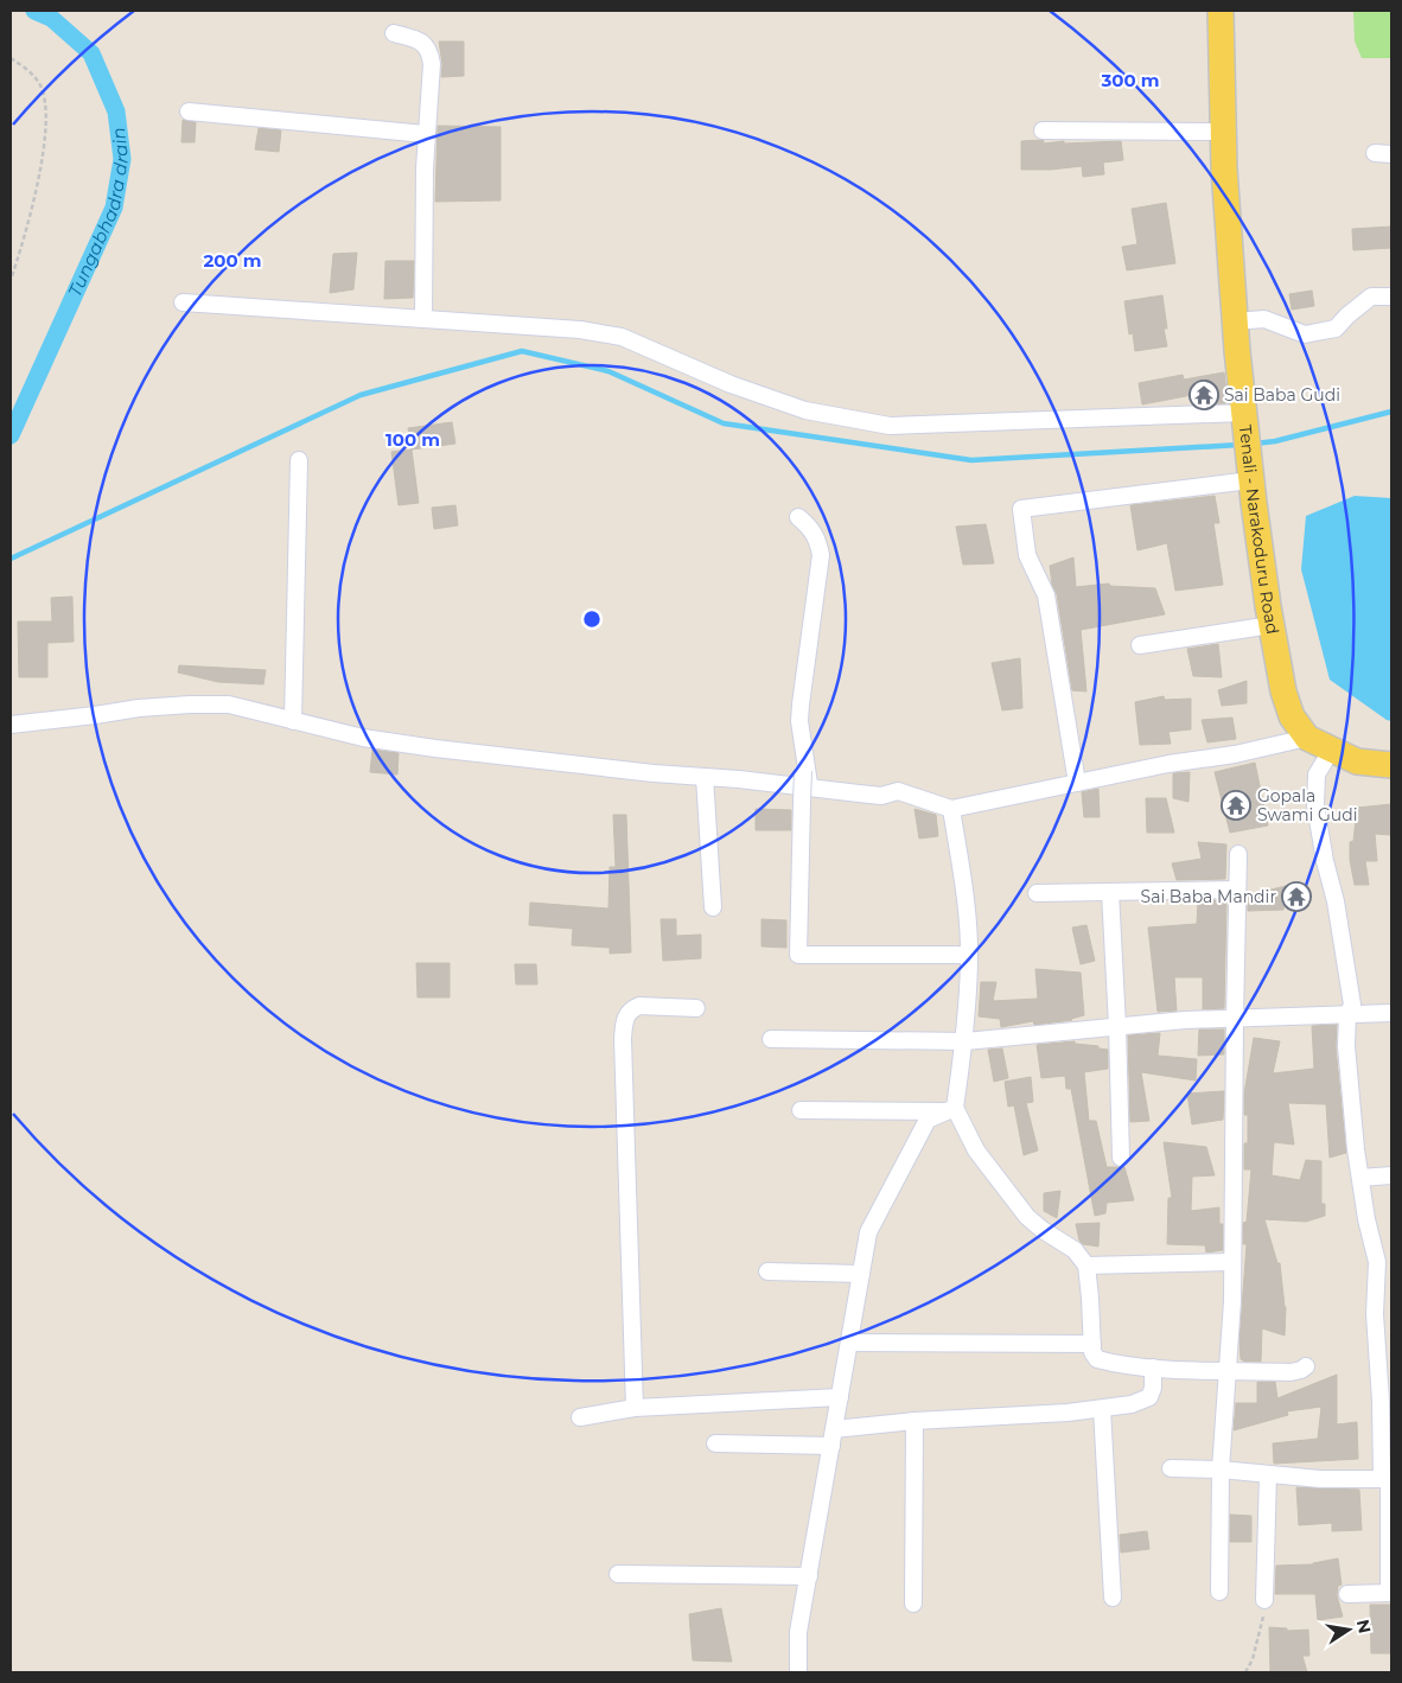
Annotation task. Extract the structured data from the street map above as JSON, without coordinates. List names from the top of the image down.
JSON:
{
  "streets": {
    "main road": ["Tenali - Narakoduru Road"]
  },
  "water": ["Tungabhadra drain"],
  "places": {
    "temple": ["Sai Baba Gudi", "Gopala Swami Gudi", "Sai Baba Mandir"]
  },
  "north": "right",
  "rings": ["300 m", "200 m", "100 m"]
}
